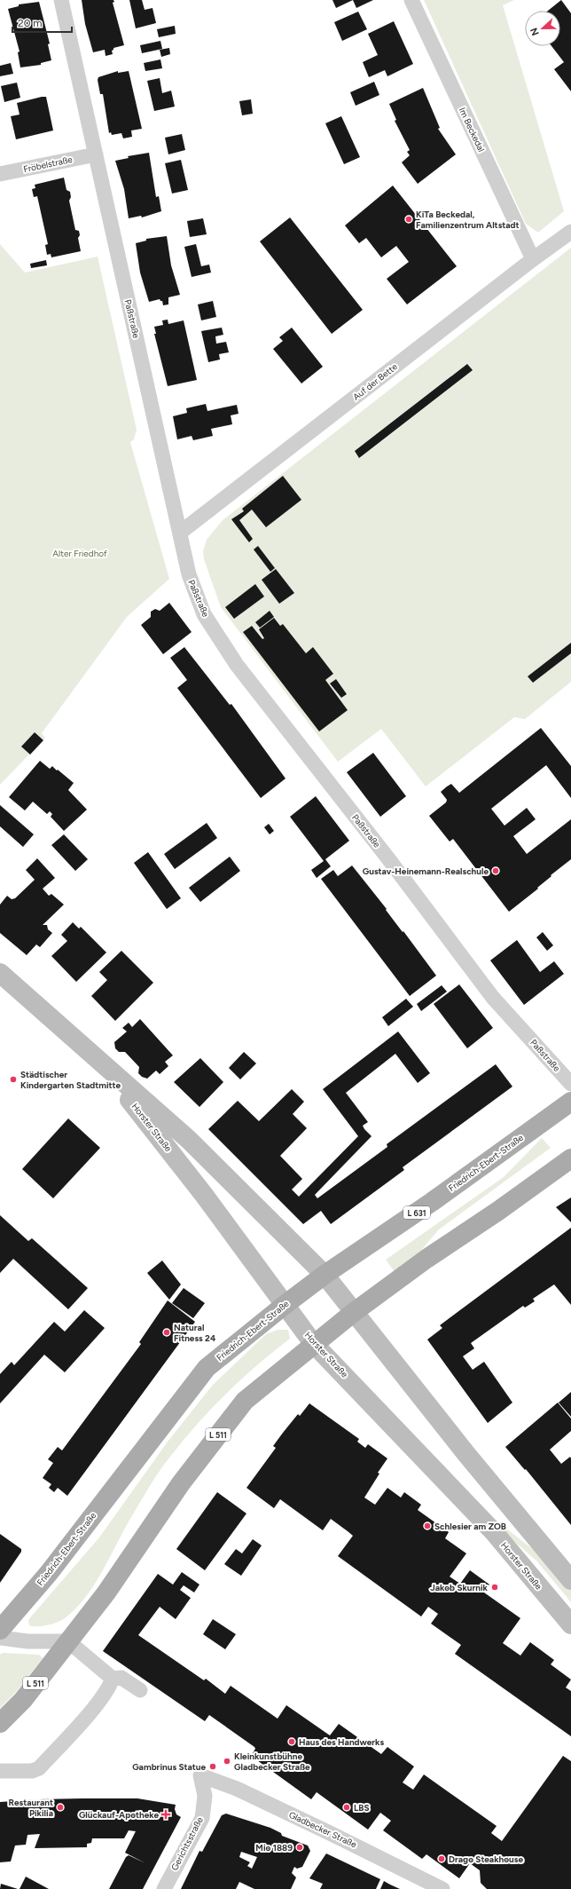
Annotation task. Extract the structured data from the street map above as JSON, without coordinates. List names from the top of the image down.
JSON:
{
  "streets": {
    "main road": [
      "Horster Straße",
      "Friedrich-Ebert-Straße",
      "L 631",
      "L 511"
    ],
    "street": [
      "Im Beckedal",
      "Fröbelstraße",
      "Paßstraße",
      "Auf der Bette",
      "Gladbecker Straße",
      "Gerichtsstraße"
    ]
  },
  "crossings": [
    ["Im Beckedal", "Auf der Bette"],
    ["Fröbelstraße", "Paßstraße"],
    ["Paßstraße", "Auf der Bette"],
    ["Horster Straße", "Friedrich-Ebert-Straße"],
    ["Horster Straße", "L 511"],
    ["Gladbecker Straße", "Gerichtsstraße"]
  ],
  "parks": ["Alter Friedhof"],
  "places": {
    "other": [
      "KiTa Beckedal, Familienzentrum Altstadt",
      "Gustav-Heinemann-Realschule",
      "Städtischer Kindergarten Stadtmitte",
      "Natural Fitness 24",
      "Schlesier am ZOB",
      "Jakob Skurnik",
      "Haus des Handwerks",
      "Kleinkunstbühne Gladbecker Straße",
      "Gambrinus Statue",
      "Restaurant Pikilia",
      "LBS",
      "Mio 1889",
      "Drago Steakhouse"
    ],
    "health": ["Glückauf-Apotheke"]
  },
  "scale_bar": "20 m",
  "north": "left"
}
